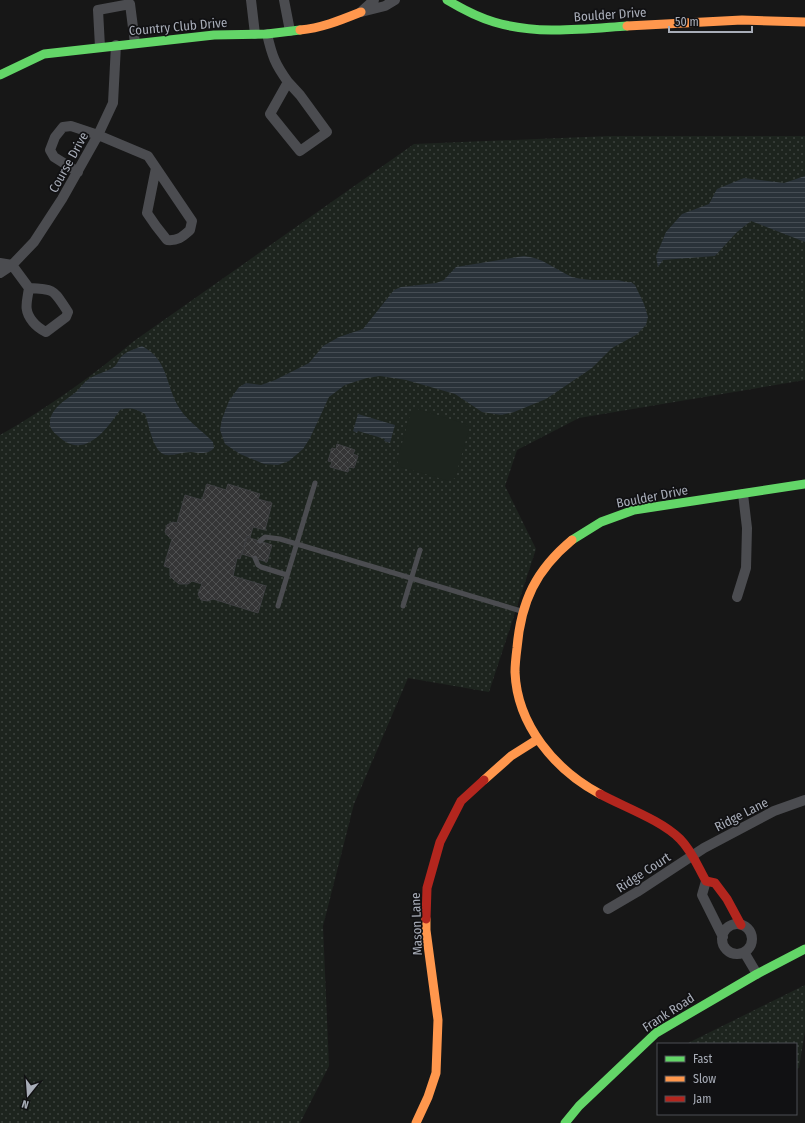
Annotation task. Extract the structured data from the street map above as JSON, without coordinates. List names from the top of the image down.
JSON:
{
  "streets": {
    "street": [
      "Boulder Drive",
      "Country Club Drive",
      "Course Drive",
      "Ridge Lane",
      "Ridge Court",
      "Mason Lane",
      "Frank Road"
    ]
  },
  "crossings": [
    ["Boulder Drive", "Ridge Lane"],
    ["Boulder Drive", "Ridge Court"],
    ["Boulder Drive", "Mason Lane"],
    ["Country Club Drive", "Course Drive"],
    ["Ridge Lane", "Ridge Court"]
  ],
  "legend": ["Fast", "Slow", "Jam"],
  "scale_bar": "50 m",
  "north": "bottom"
}
